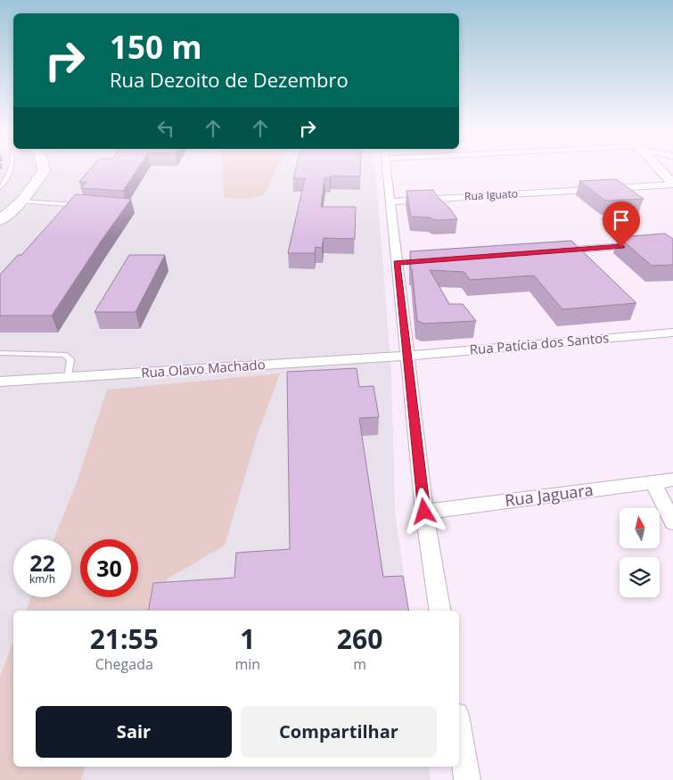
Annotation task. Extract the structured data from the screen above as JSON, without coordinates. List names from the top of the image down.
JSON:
{
  "streets": {
    "street": [
      "Rua Iguato",
      "Rua Patícia dos Santos",
      "Rua Olavo Machado",
      "Rua Jaguara"
    ]
  },
  "crossings": [
    ["Rua Patícia dos Santos", "Rua Olavo Machado"]
  ],
  "north": "top",
  "page": {
    "turn": ["150 m", "Rua Dezoito de Dezembro"],
    "speed": "22 km/h",
    "limit": "30",
    "eta": [
      "21:55",
      "Chegada",
      "1",
      "min",
      "260",
      "m"
    ],
    "buttons": ["Sair", "Compartilhar"]
  }
}
